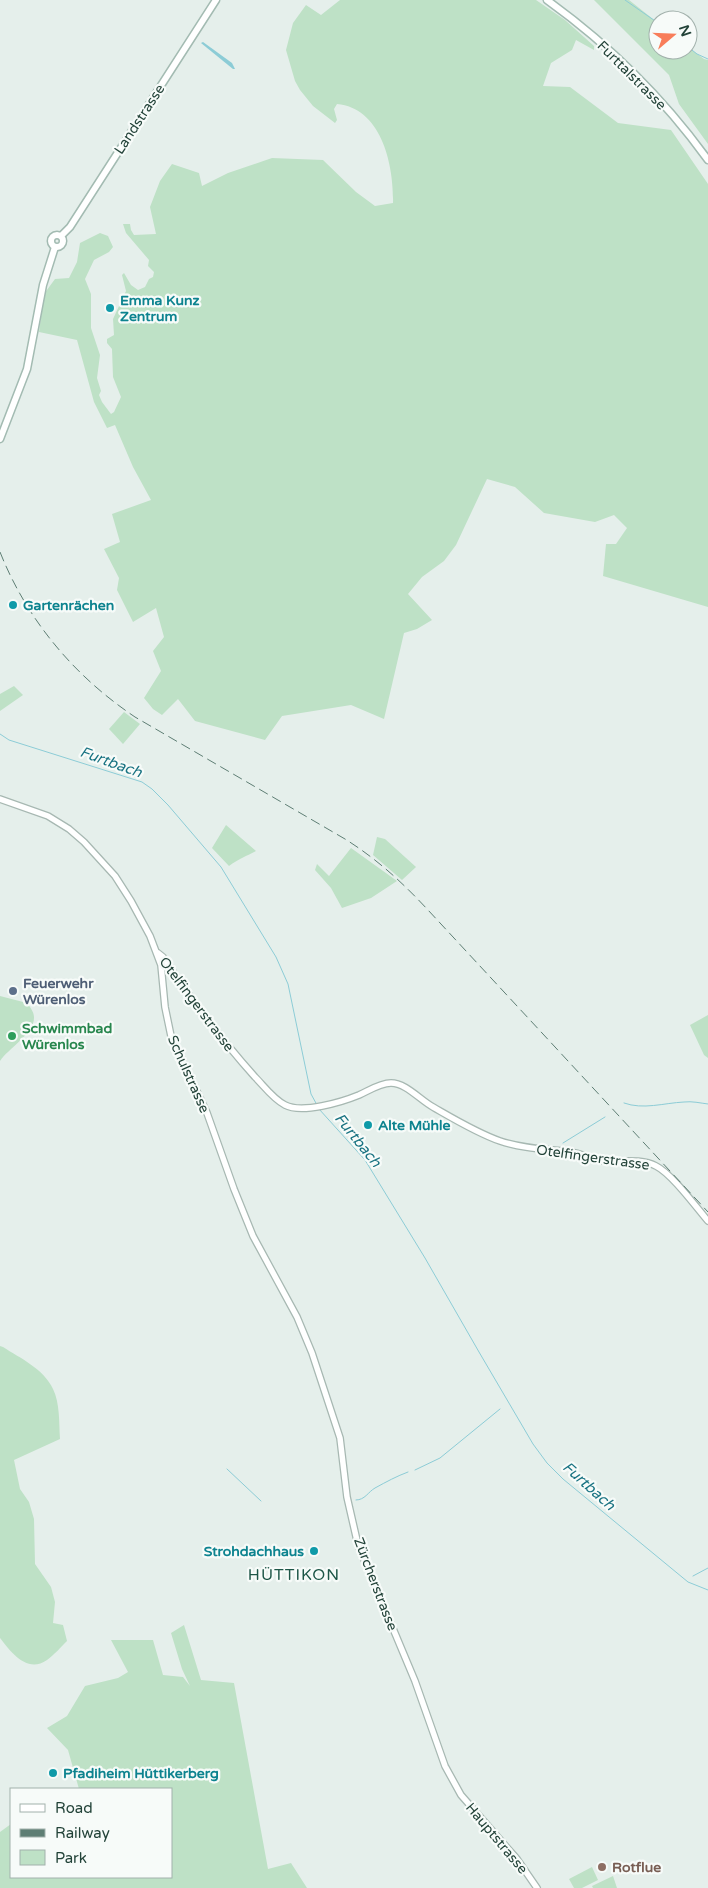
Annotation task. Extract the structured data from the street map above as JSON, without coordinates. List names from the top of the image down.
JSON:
{
  "streets": {
    "main road": ["Furttalstrasse", "Landstrasse"],
    "street": [
      "Otelfingerstrasse",
      "Schulstrasse",
      "Zürcherstrasse",
      "Hauptstrasse"
    ]
  },
  "crossings": [
    ["Otelfingerstrasse", "Schulstrasse"],
    ["Schulstrasse", "Zürcherstrasse"],
    ["Zürcherstrasse", "Hauptstrasse"]
  ],
  "districts": ["HÜTTIKON"],
  "water": ["Furtbach"],
  "places": [
    "Emma Kunz Zentrum",
    "Gartenrächen",
    "Feuerwehr Würenlos",
    "Schwimmbad Würenlos",
    "Alte Mühle",
    "Strohdachhaus",
    "Pfadiheim Hüttikerberg",
    "Rotflue"
  ],
  "legend": ["Road", "Railway", "Park"],
  "north": "right"
}
